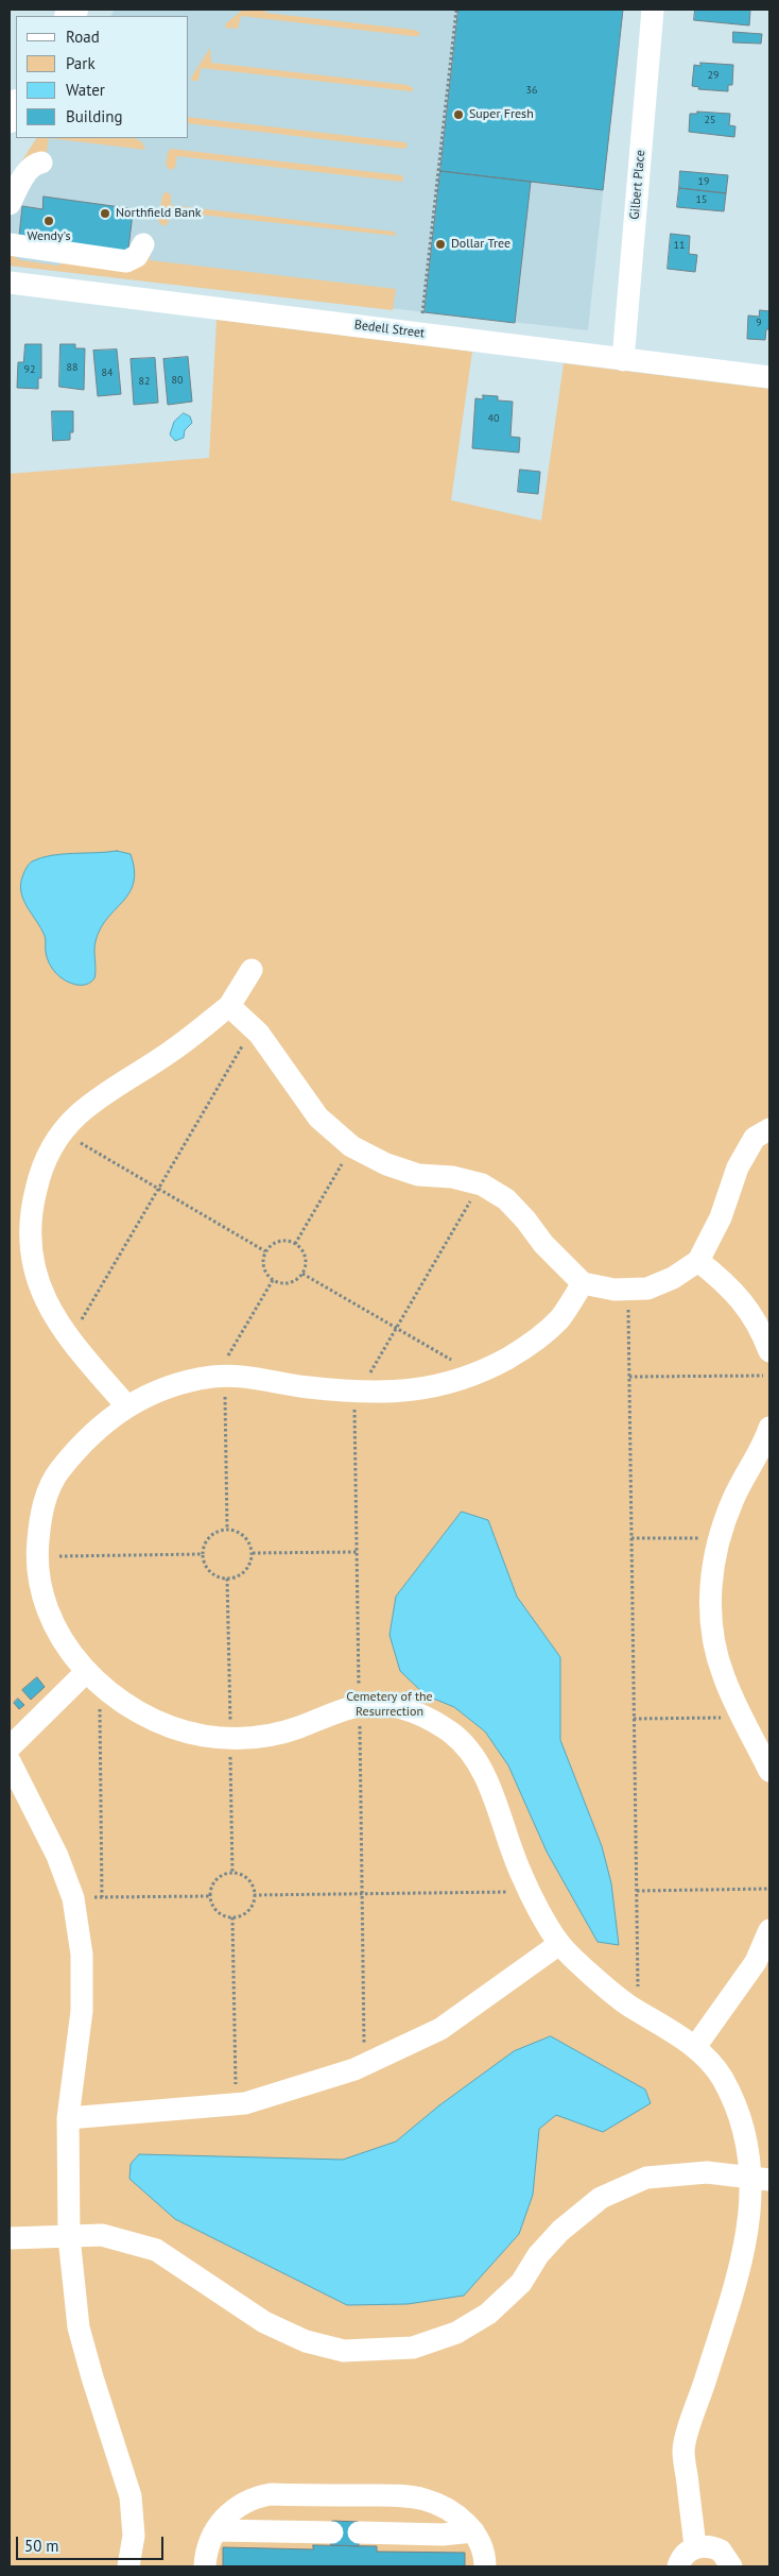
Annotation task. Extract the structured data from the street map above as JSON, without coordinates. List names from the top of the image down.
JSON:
{
  "streets": {
    "street": ["Gilbert Place", "Bedell Street"]
  },
  "crossings": [
    ["Gilbert Place", "Bedell Street"]
  ],
  "parks": ["Cemetery of the Resurrection"],
  "places": [
    "Super Fresh",
    "Northfield Bank",
    "Wendy's",
    "Dollar Tree"
  ],
  "house_numbers": [
    "29",
    "36",
    "25",
    "19",
    "15",
    "11",
    "9",
    "88",
    "92",
    "84",
    "80",
    "82",
    "40"
  ],
  "legend": [
    "Road",
    "Park",
    "Water",
    "Building"
  ],
  "scale_bar": "50 m"
}
